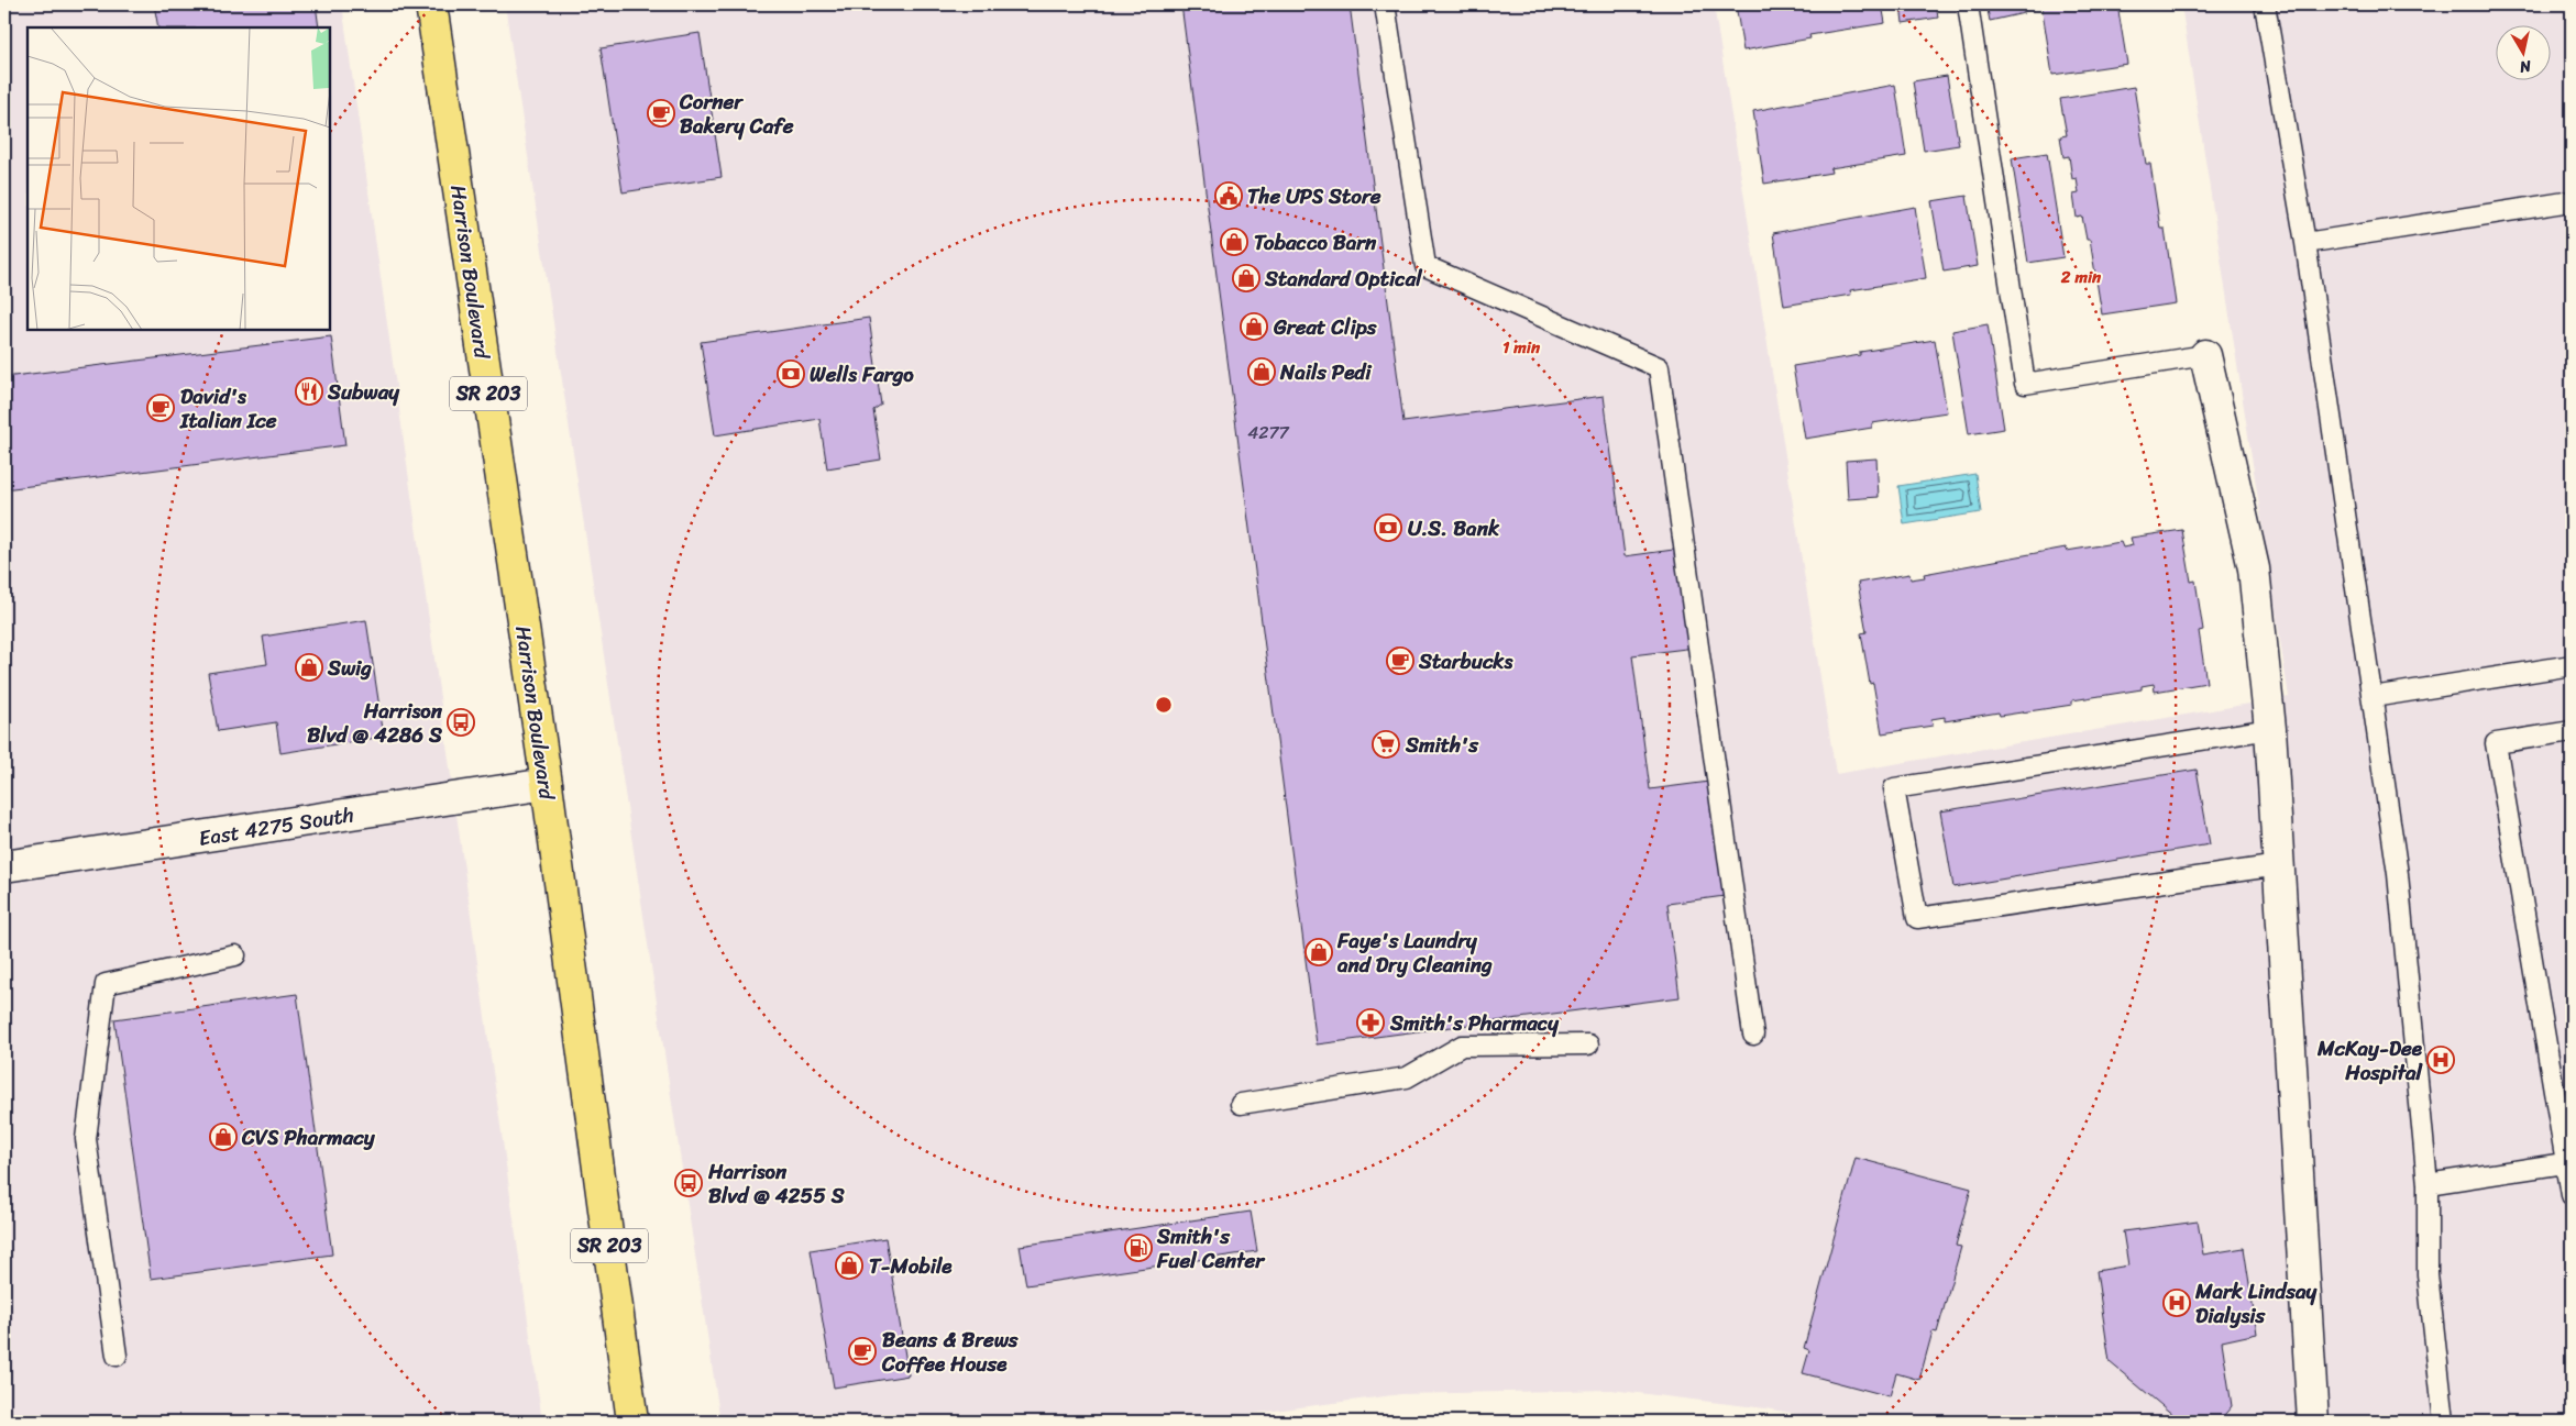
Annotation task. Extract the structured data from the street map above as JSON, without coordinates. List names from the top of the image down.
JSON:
{
  "streets": {
    "main road": ["Harrison Boulevard", "SR 203"],
    "street": ["East 4275 South"]
  },
  "crossings": [
    ["Harrison Boulevard", "East 4275 South"]
  ],
  "places": {
    "cafe": [
      "Corner Bakery Cafe",
      "David's Italian Ice",
      "Starbucks",
      "Beans & Brews Coffee House"
    ],
    "public building": ["The UPS Store"],
    "shop": [
      "Tobacco Barn",
      "Standard Optical",
      "Great Clips",
      "Nails Pedi",
      "Swig",
      "Faye's Laundry and Dry Cleaning",
      "CVS Pharmacy",
      "T-Mobile"
    ],
    "bank": ["Wells Fargo", "U.S. Bank"],
    "restaurant": ["Subway"],
    "bus stop": ["Harrison Blvd @ 4286 S", "Harrison Blvd @ 4255 S"],
    "supermarket": ["Smith's"],
    "pharmacy": ["Smith's Pharmacy"],
    "hospital": ["McKay-Dee Hospital", "Mark Lindsay Dialysis"],
    "fuel station": ["Smith's Fuel Center"]
  },
  "house_numbers": ["4277"],
  "north": "bottom",
  "rings": ["2 min", "1 min"]
}
